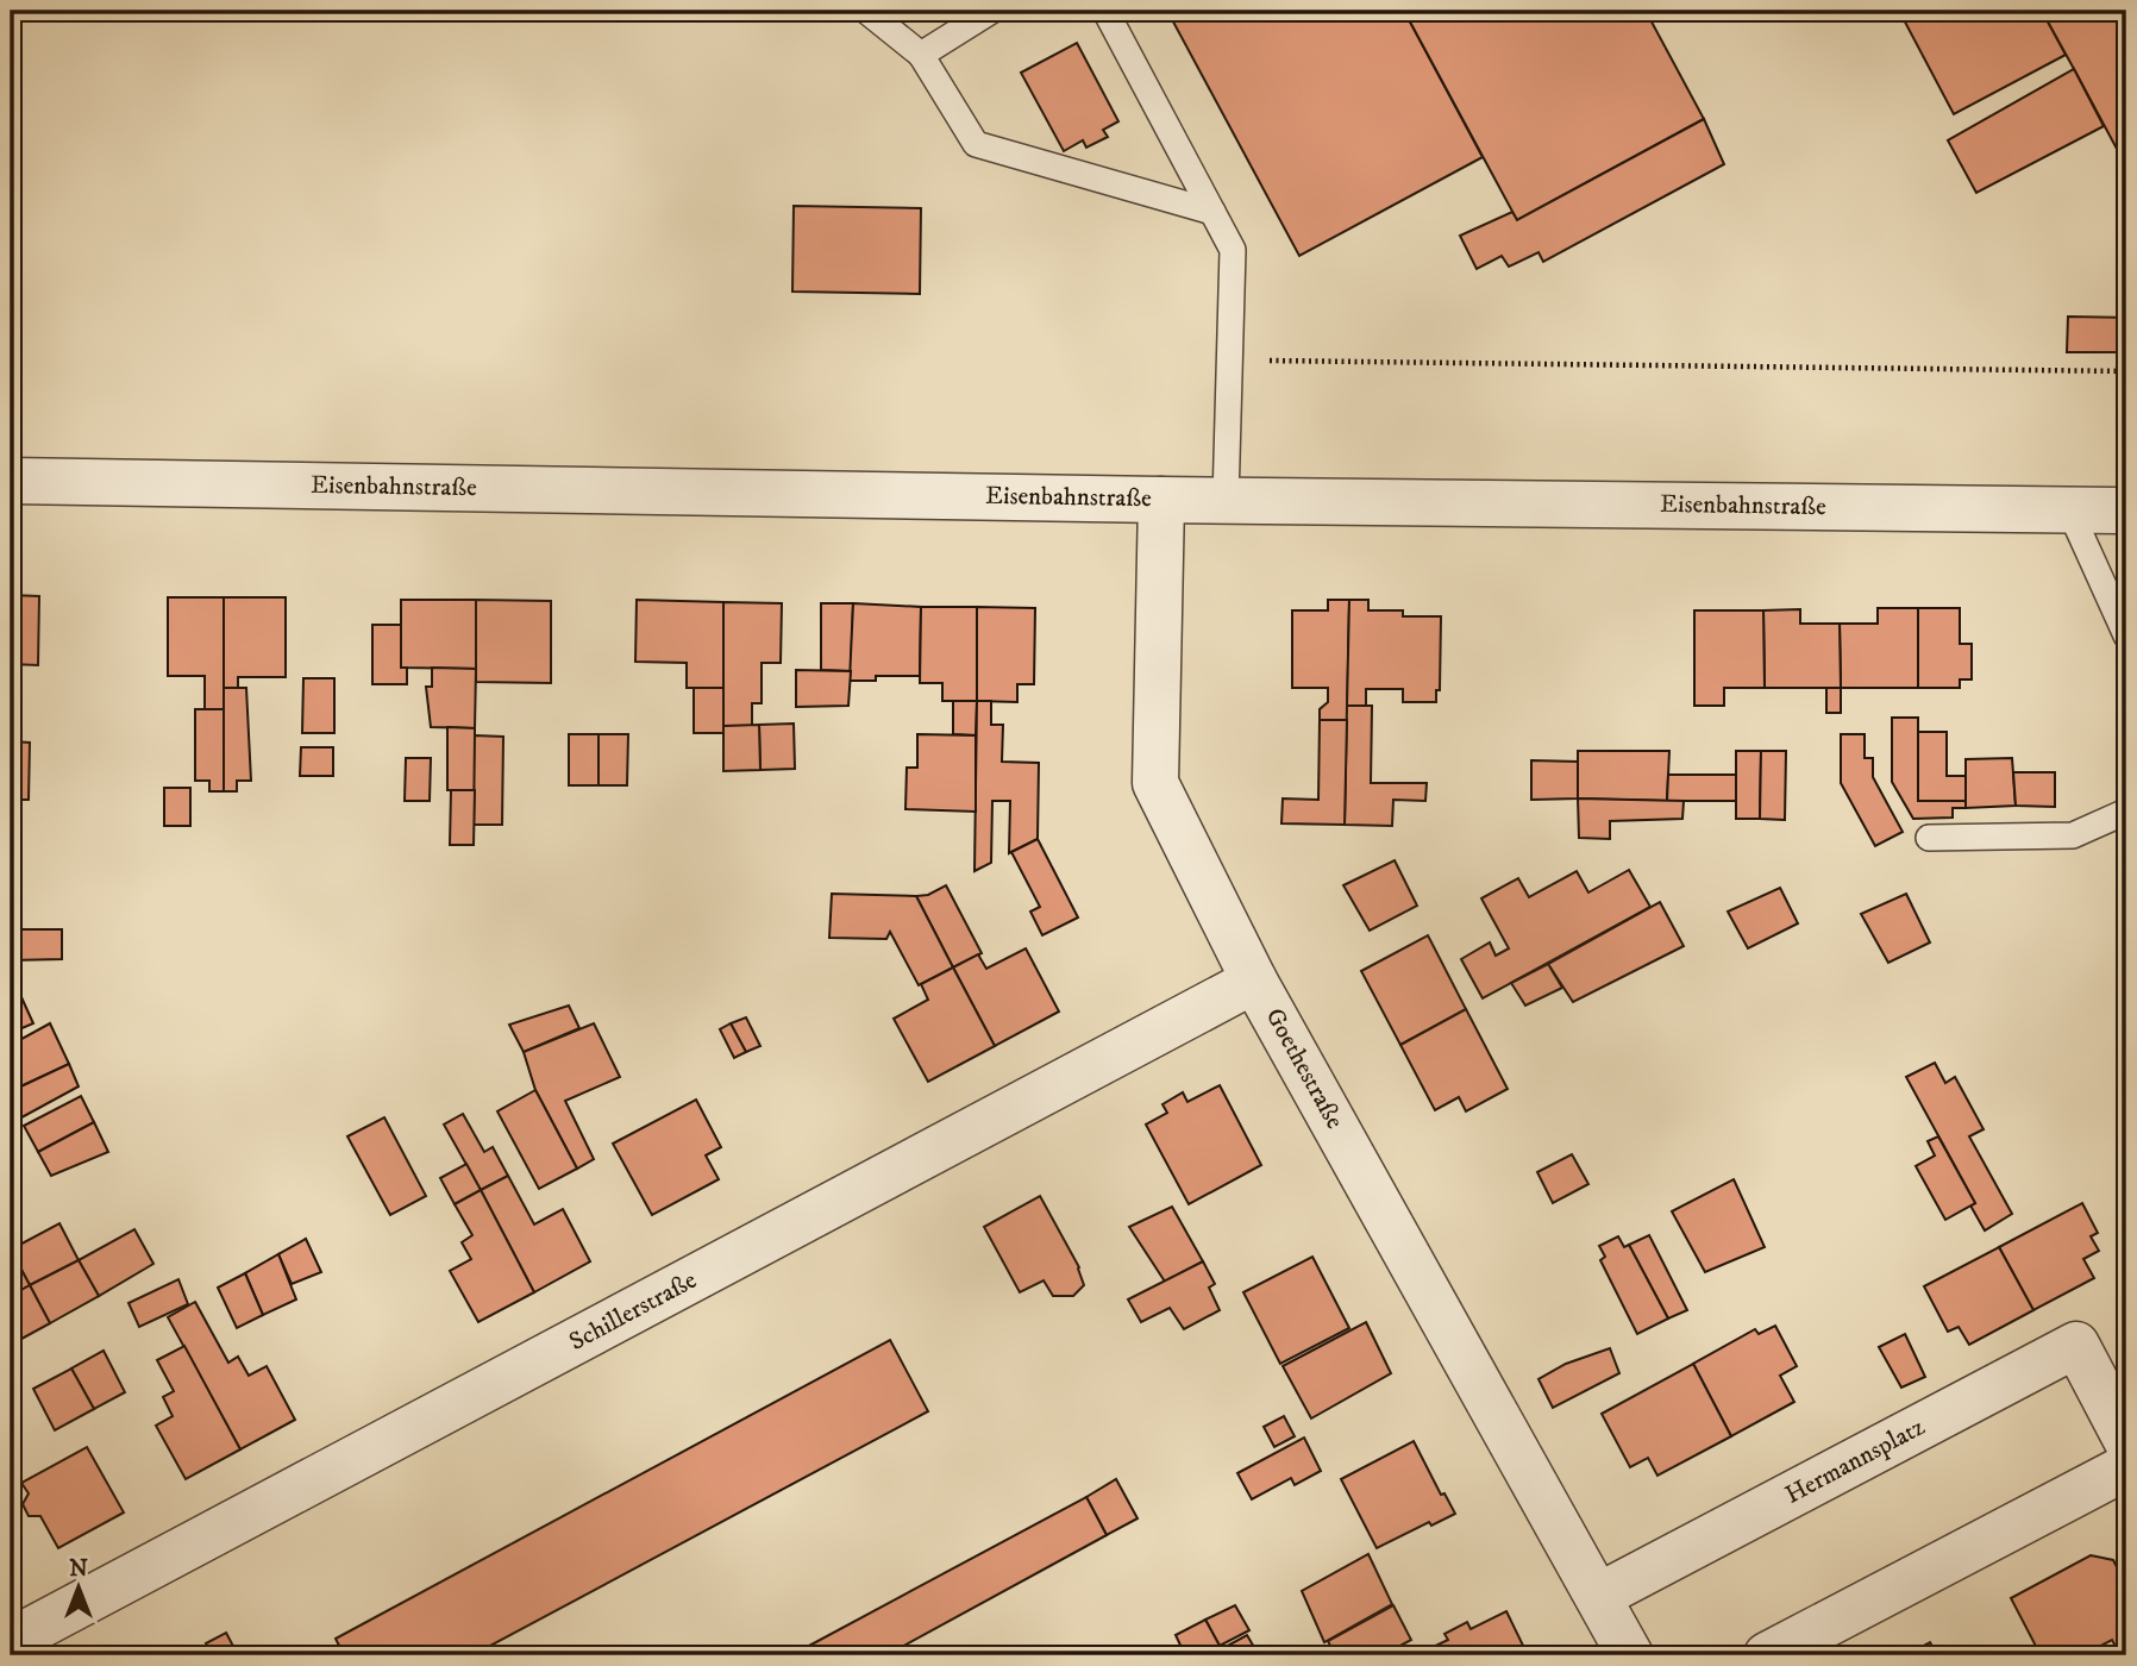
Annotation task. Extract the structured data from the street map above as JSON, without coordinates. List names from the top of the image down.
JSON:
{
  "streets": {
    "street": [
      "Eisenbahnstraße",
      "Goethestraße",
      "Schillerstraße",
      "Hermannsplatz"
    ]
  },
  "crossings": [
    ["Eisenbahnstraße", "Goethestraße"],
    ["Goethestraße", "Schillerstraße"],
    ["Goethestraße", "Hermannsplatz"]
  ],
  "north": "top"
}
